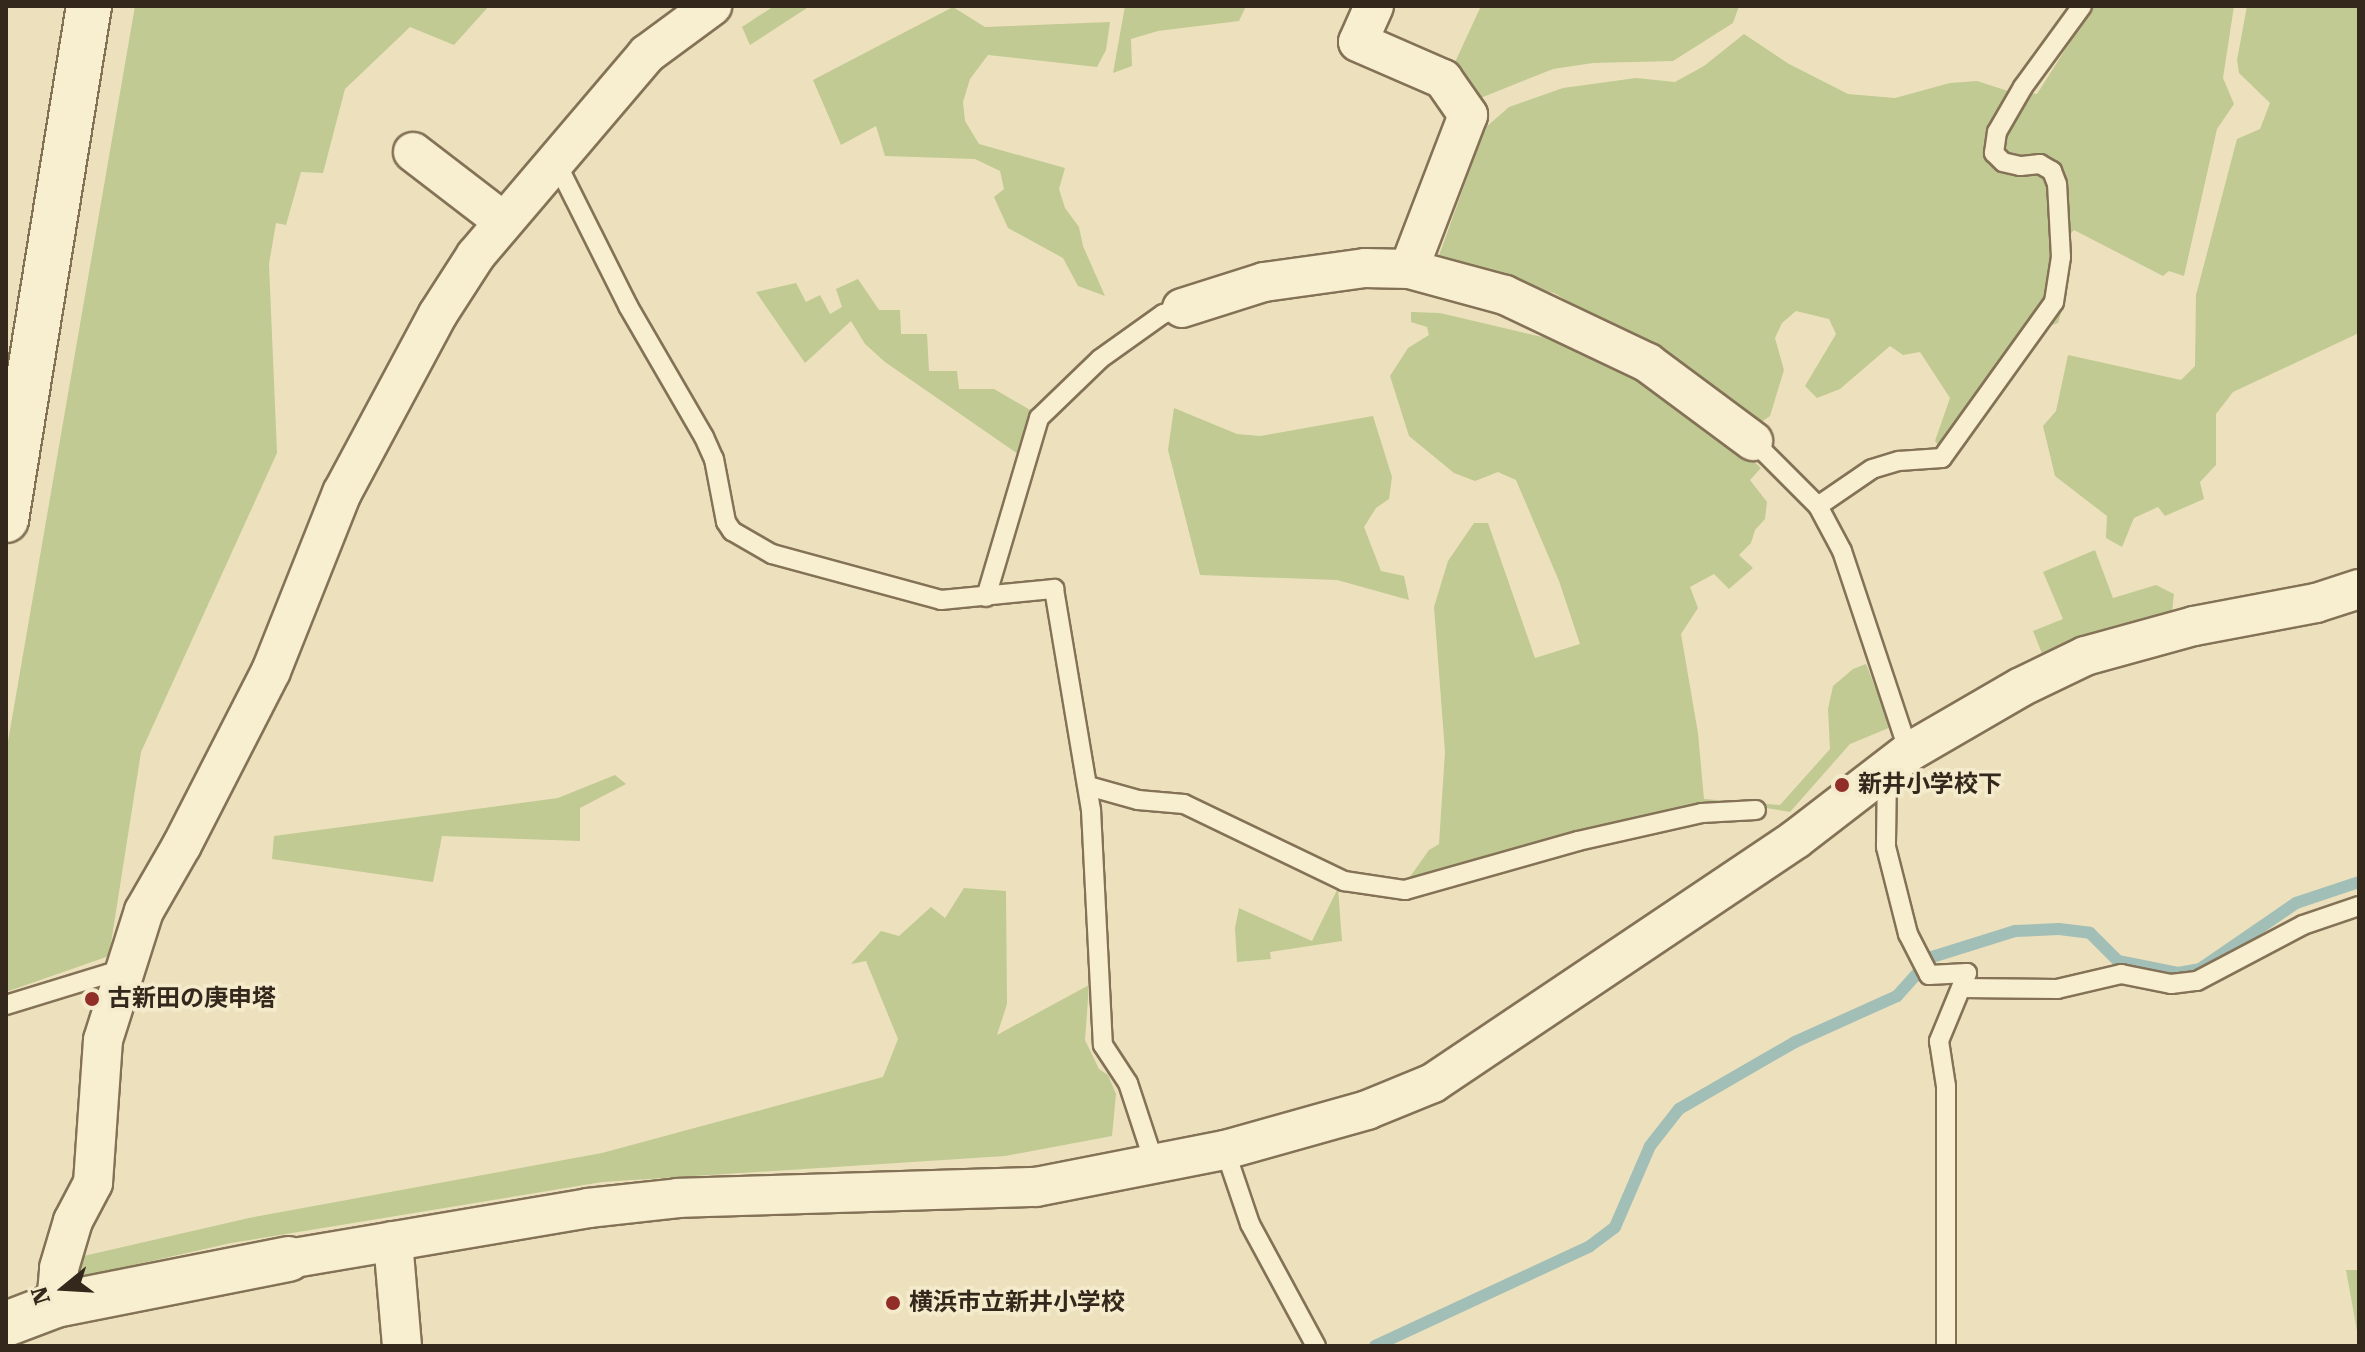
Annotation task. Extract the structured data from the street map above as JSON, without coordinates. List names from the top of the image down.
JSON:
{
  "places": ["新井小学校下", "古新田の庚申塔", "横浜市立新井小学校"],
  "north": "left"
}
